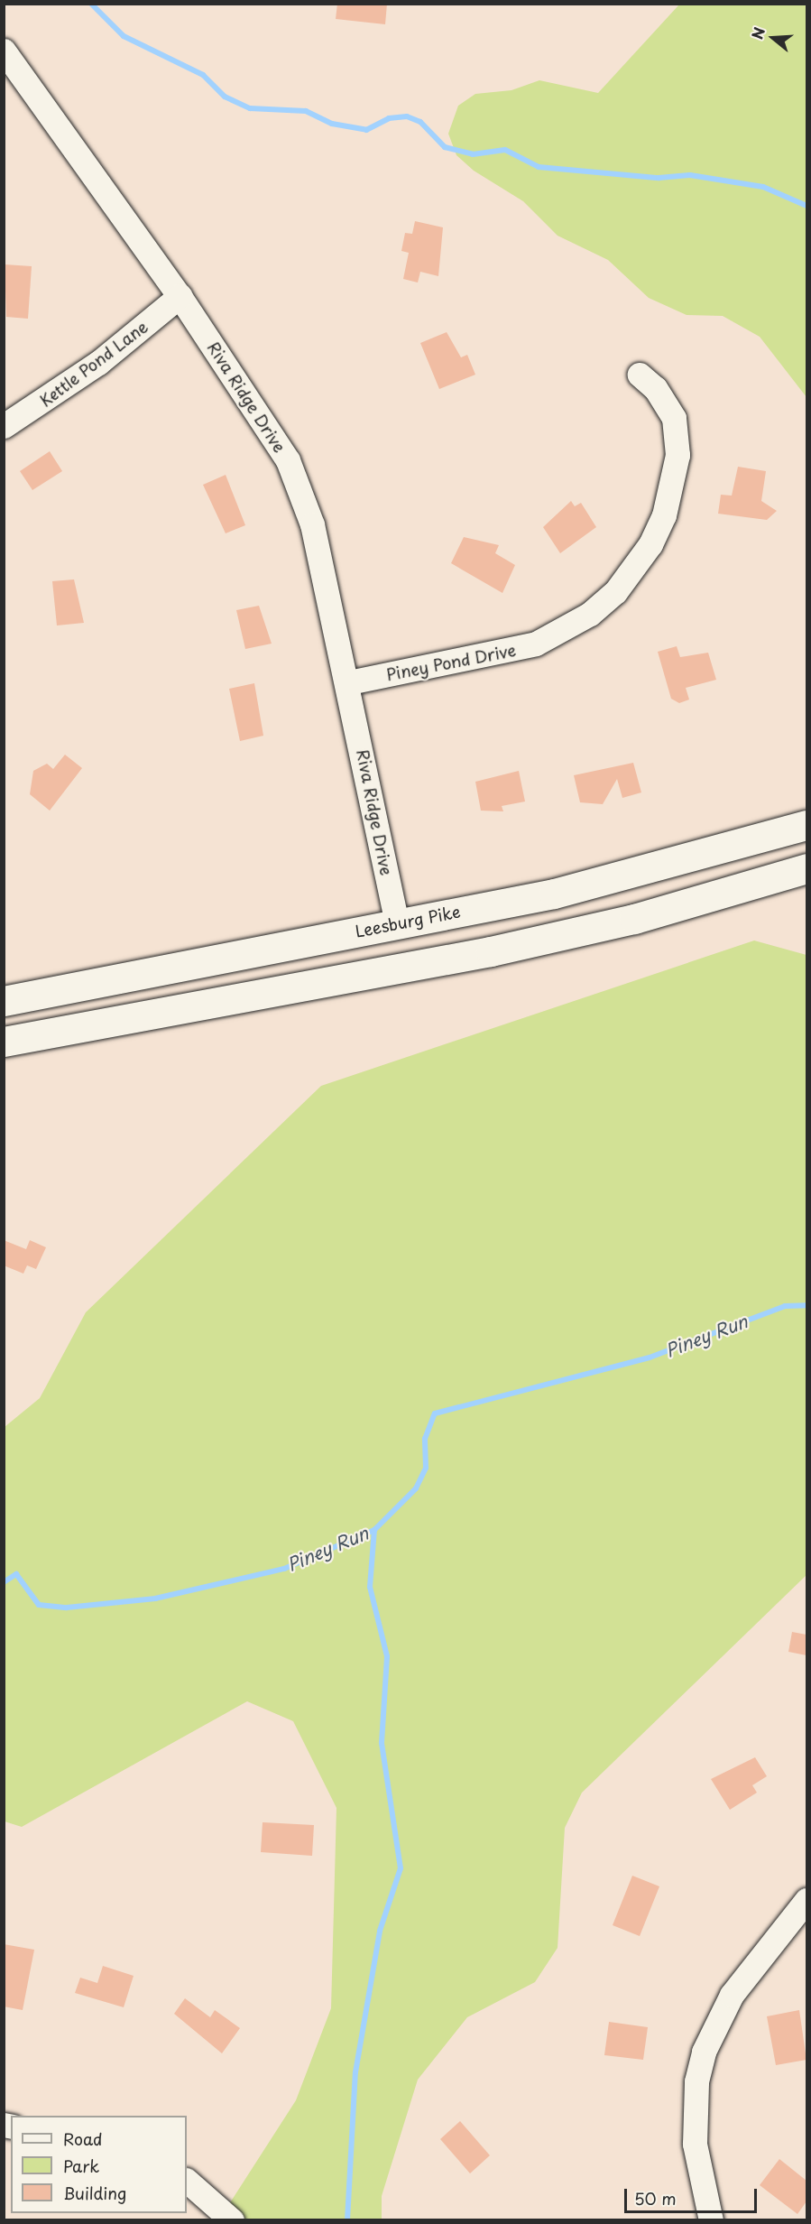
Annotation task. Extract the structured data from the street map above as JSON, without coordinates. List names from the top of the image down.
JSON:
{
  "streets": {
    "highway": ["Leesburg Pike"],
    "street": ["Kettle Pond Lane", "Riva Ridge Drive", "Piney Pond Drive"]
  },
  "crossings": [
    ["Kettle Pond Lane", "Riva Ridge Drive"],
    ["Riva Ridge Drive", "Piney Pond Drive"],
    ["Riva Ridge Drive", "Leesburg Pike"]
  ],
  "water": ["Piney Run"],
  "legend": ["Road", "Park", "Building"],
  "scale_bar": "50 m",
  "north": "left"
}
